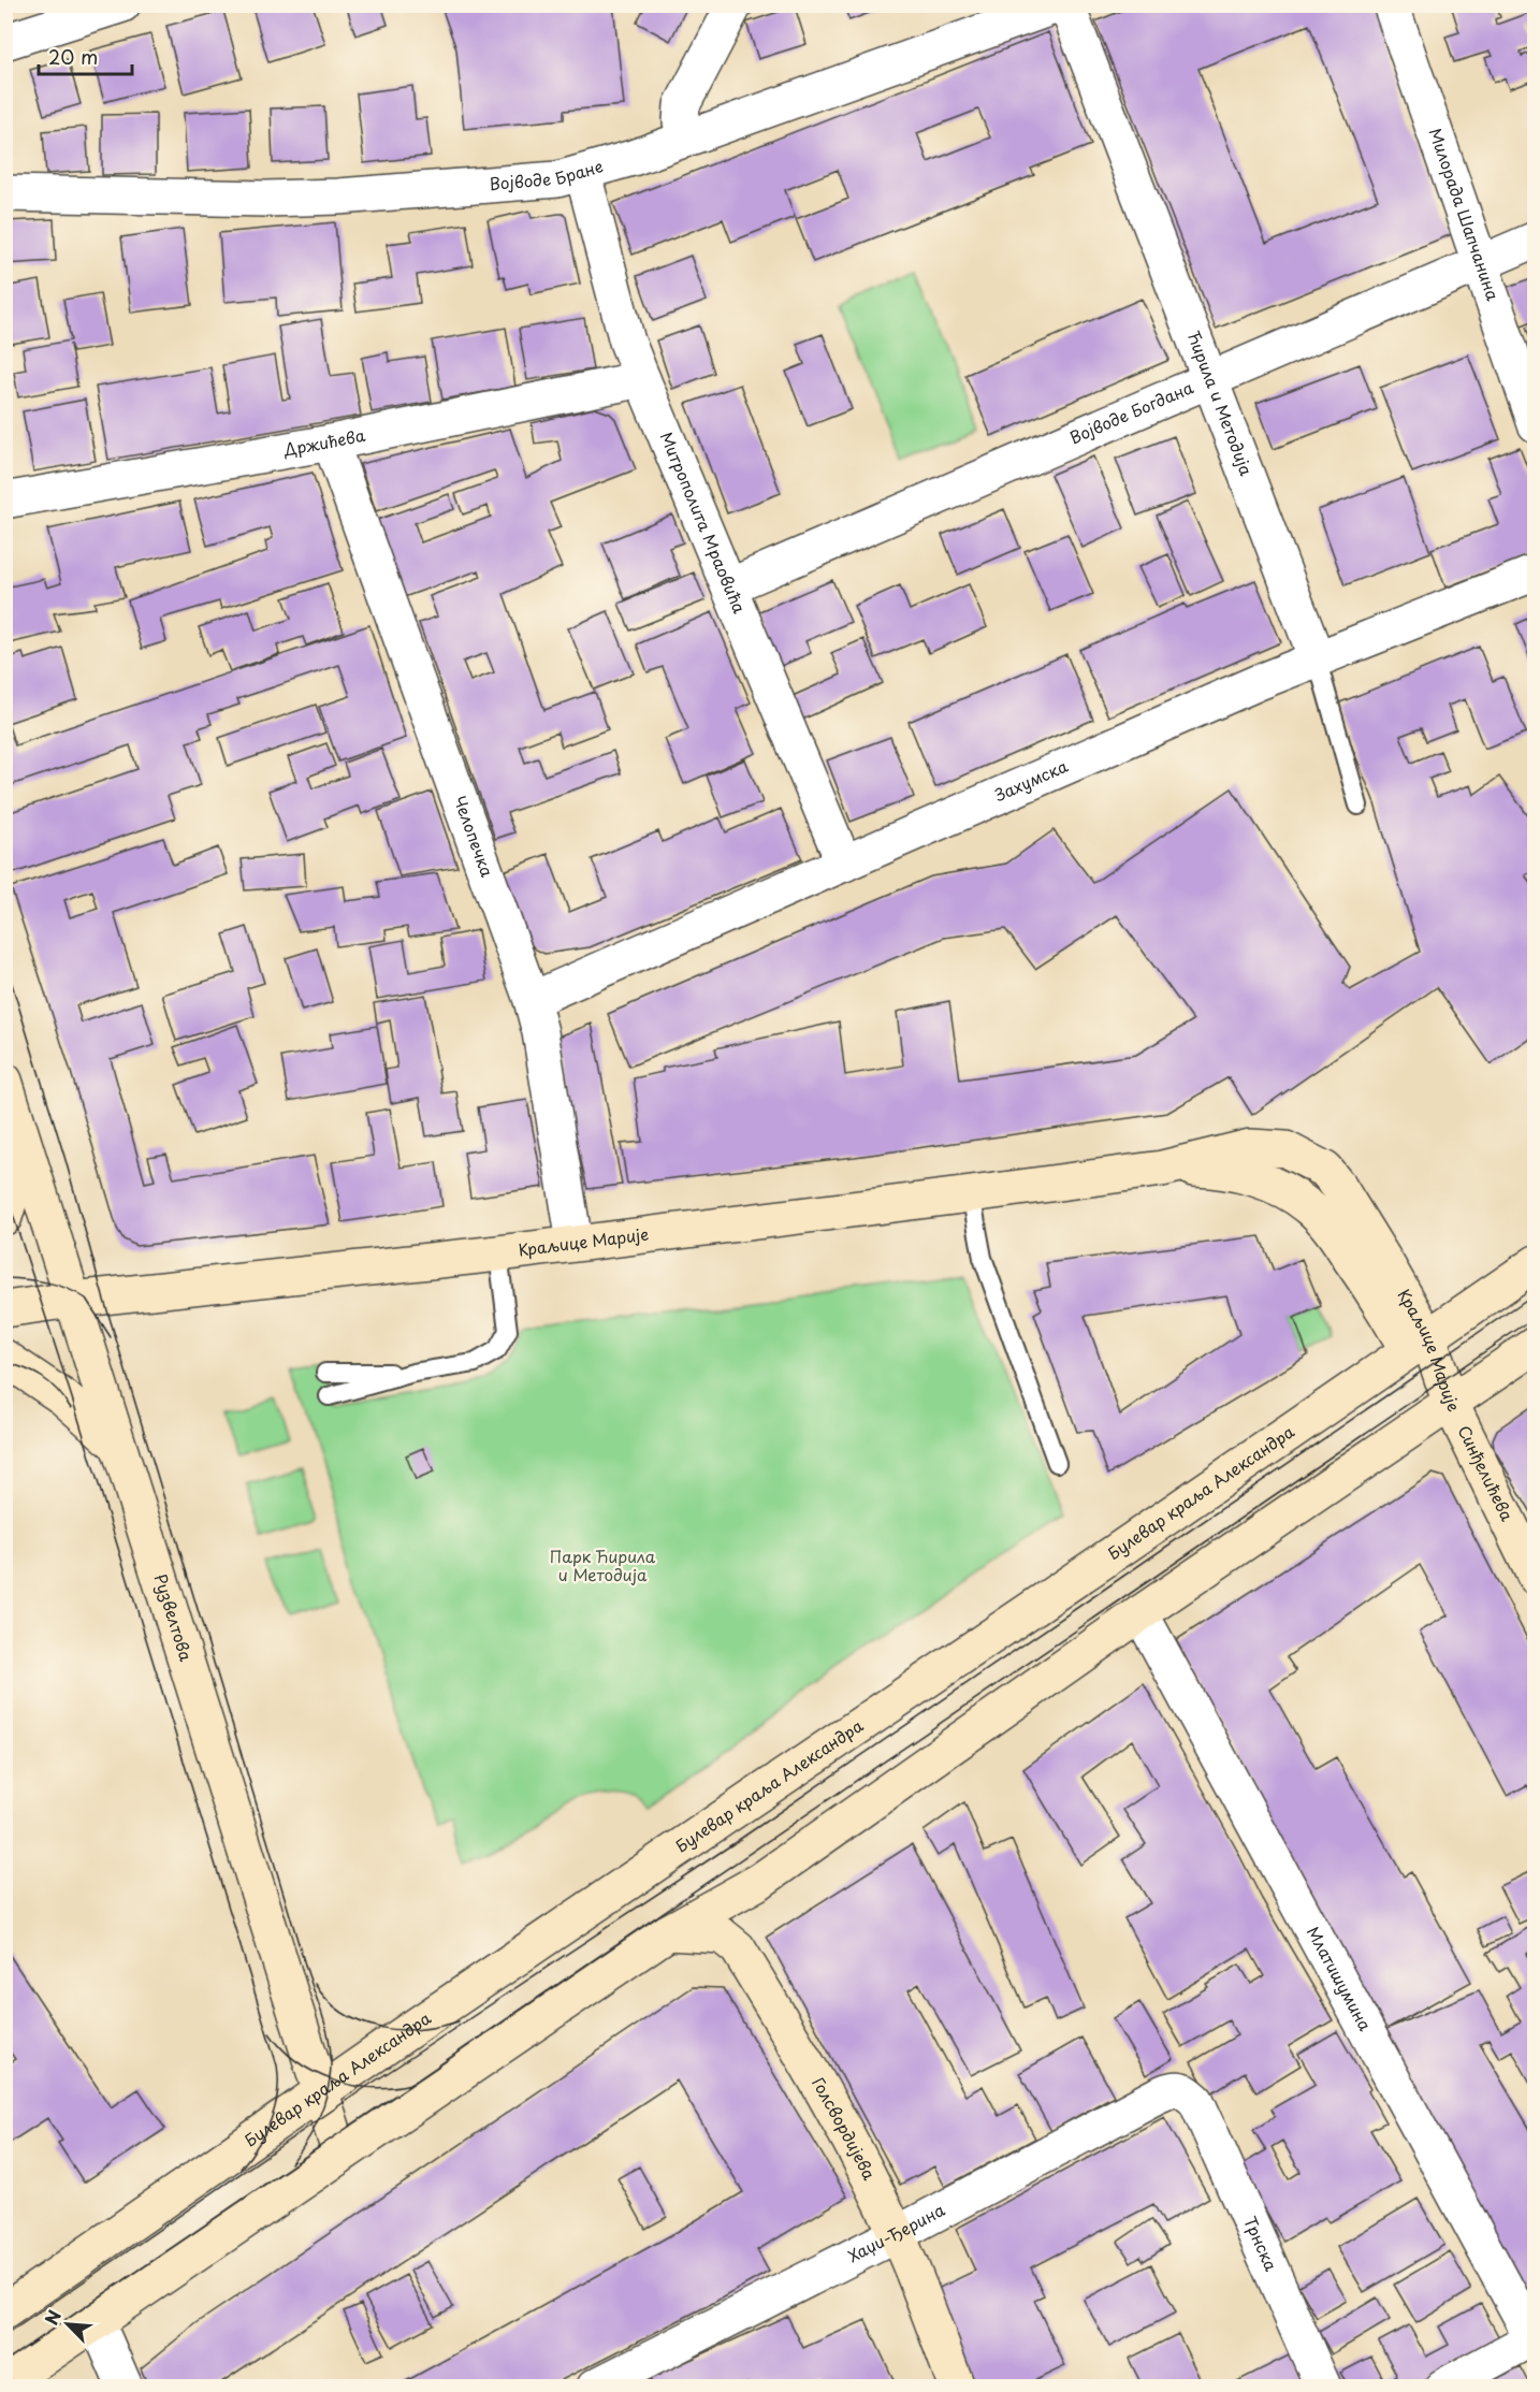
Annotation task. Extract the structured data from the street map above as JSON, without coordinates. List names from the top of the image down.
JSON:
{
  "streets": {
    "main road": [
      "Краљице Марије",
      "Синђелићева",
      "Булевар краља Александра",
      "Рузвелтова",
      "Голсвордијева"
    ],
    "street": [
      "Војводе Бране",
      "Милорада Шапчанина",
      "Ћирила и Методија",
      "Војводе Богдана",
      "Држићева",
      "Митрополита Мраовића",
      "Захумска",
      "Челопечка",
      "Млатишумина",
      "Хаџи-Ђерина",
      "Трнска"
    ]
  },
  "crossings": [
    ["Војводе Бране", "Митрополита Мраовића"],
    ["Милорада Шапчанина", "Војводе Богдана"],
    ["Ћирила и Методија", "Војводе Богдана"],
    ["Ћирила и Методија", "Захумска"],
    ["Војводе Богдана", "Митрополита Мраовића"],
    ["Држићева", "Митрополита Мраовића"],
    ["Држићева", "Челопечка"],
    ["Митрополита Мраовића", "Захумска"],
    ["Захумска", "Челопечка"],
    ["Челопечка", "Краљице Марије"],
    ["Краљице Марије", "Синђелићева"],
    ["Краљице Марије", "Булевар краља Александра"],
    ["Краљице Марије", "Рузвелтова"],
    ["Булевар краља Александра", "Рузвелтова"],
    ["Голсвордијева", "Хаџи-Ђерина"],
    ["Хаџи-Ђерина", "Трнска"]
  ],
  "parks": ["Парк Ћирила и Методија"],
  "scale_bar": "20 m",
  "north": "top left"
}
